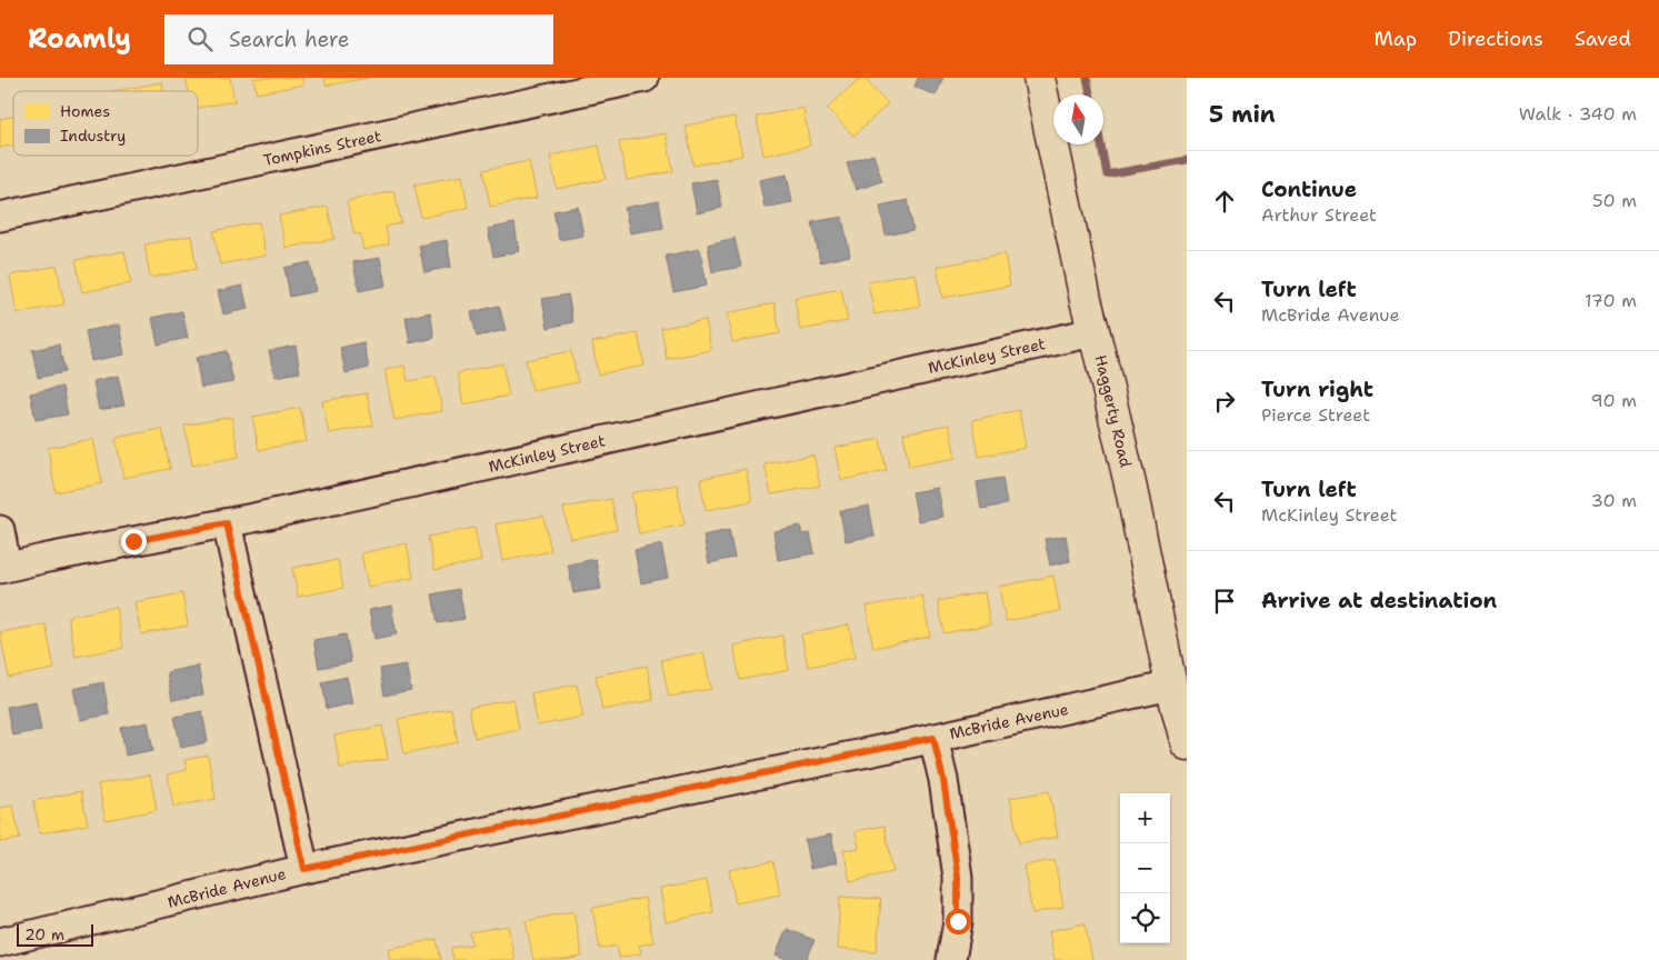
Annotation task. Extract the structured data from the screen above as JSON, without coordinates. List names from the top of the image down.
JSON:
{
  "streets": {
    "main road": ["Haggerty Road"],
    "street": ["Tompkins Street", "McKinley Street", "McBride Avenue"]
  },
  "crossings": [
    ["McKinley Street", "Haggerty Road"],
    ["Haggerty Road", "McBride Avenue"]
  ],
  "legend": ["Homes", "Industry"],
  "scale_bar": "20 m",
  "north": "top",
  "page": {
    "header": "Roamly",
    "search": "Search here",
    "nav": ["Map", "Directions", "Saved"],
    "heading": ["5 min", "Walk · 340 m"],
    "list": [
      ["Continue", "Arthur Street", "50 m"],
      ["Turn left", "McBride Avenue", "170 m"],
      ["Turn right", "Pierce Street", "90 m"],
      ["Turn left", "McKinley Street", "30 m"],
      "Arrive at destination"
    ],
    "map_buttons": ["+", "−"],
    "scale": "20 m"
  }
}
